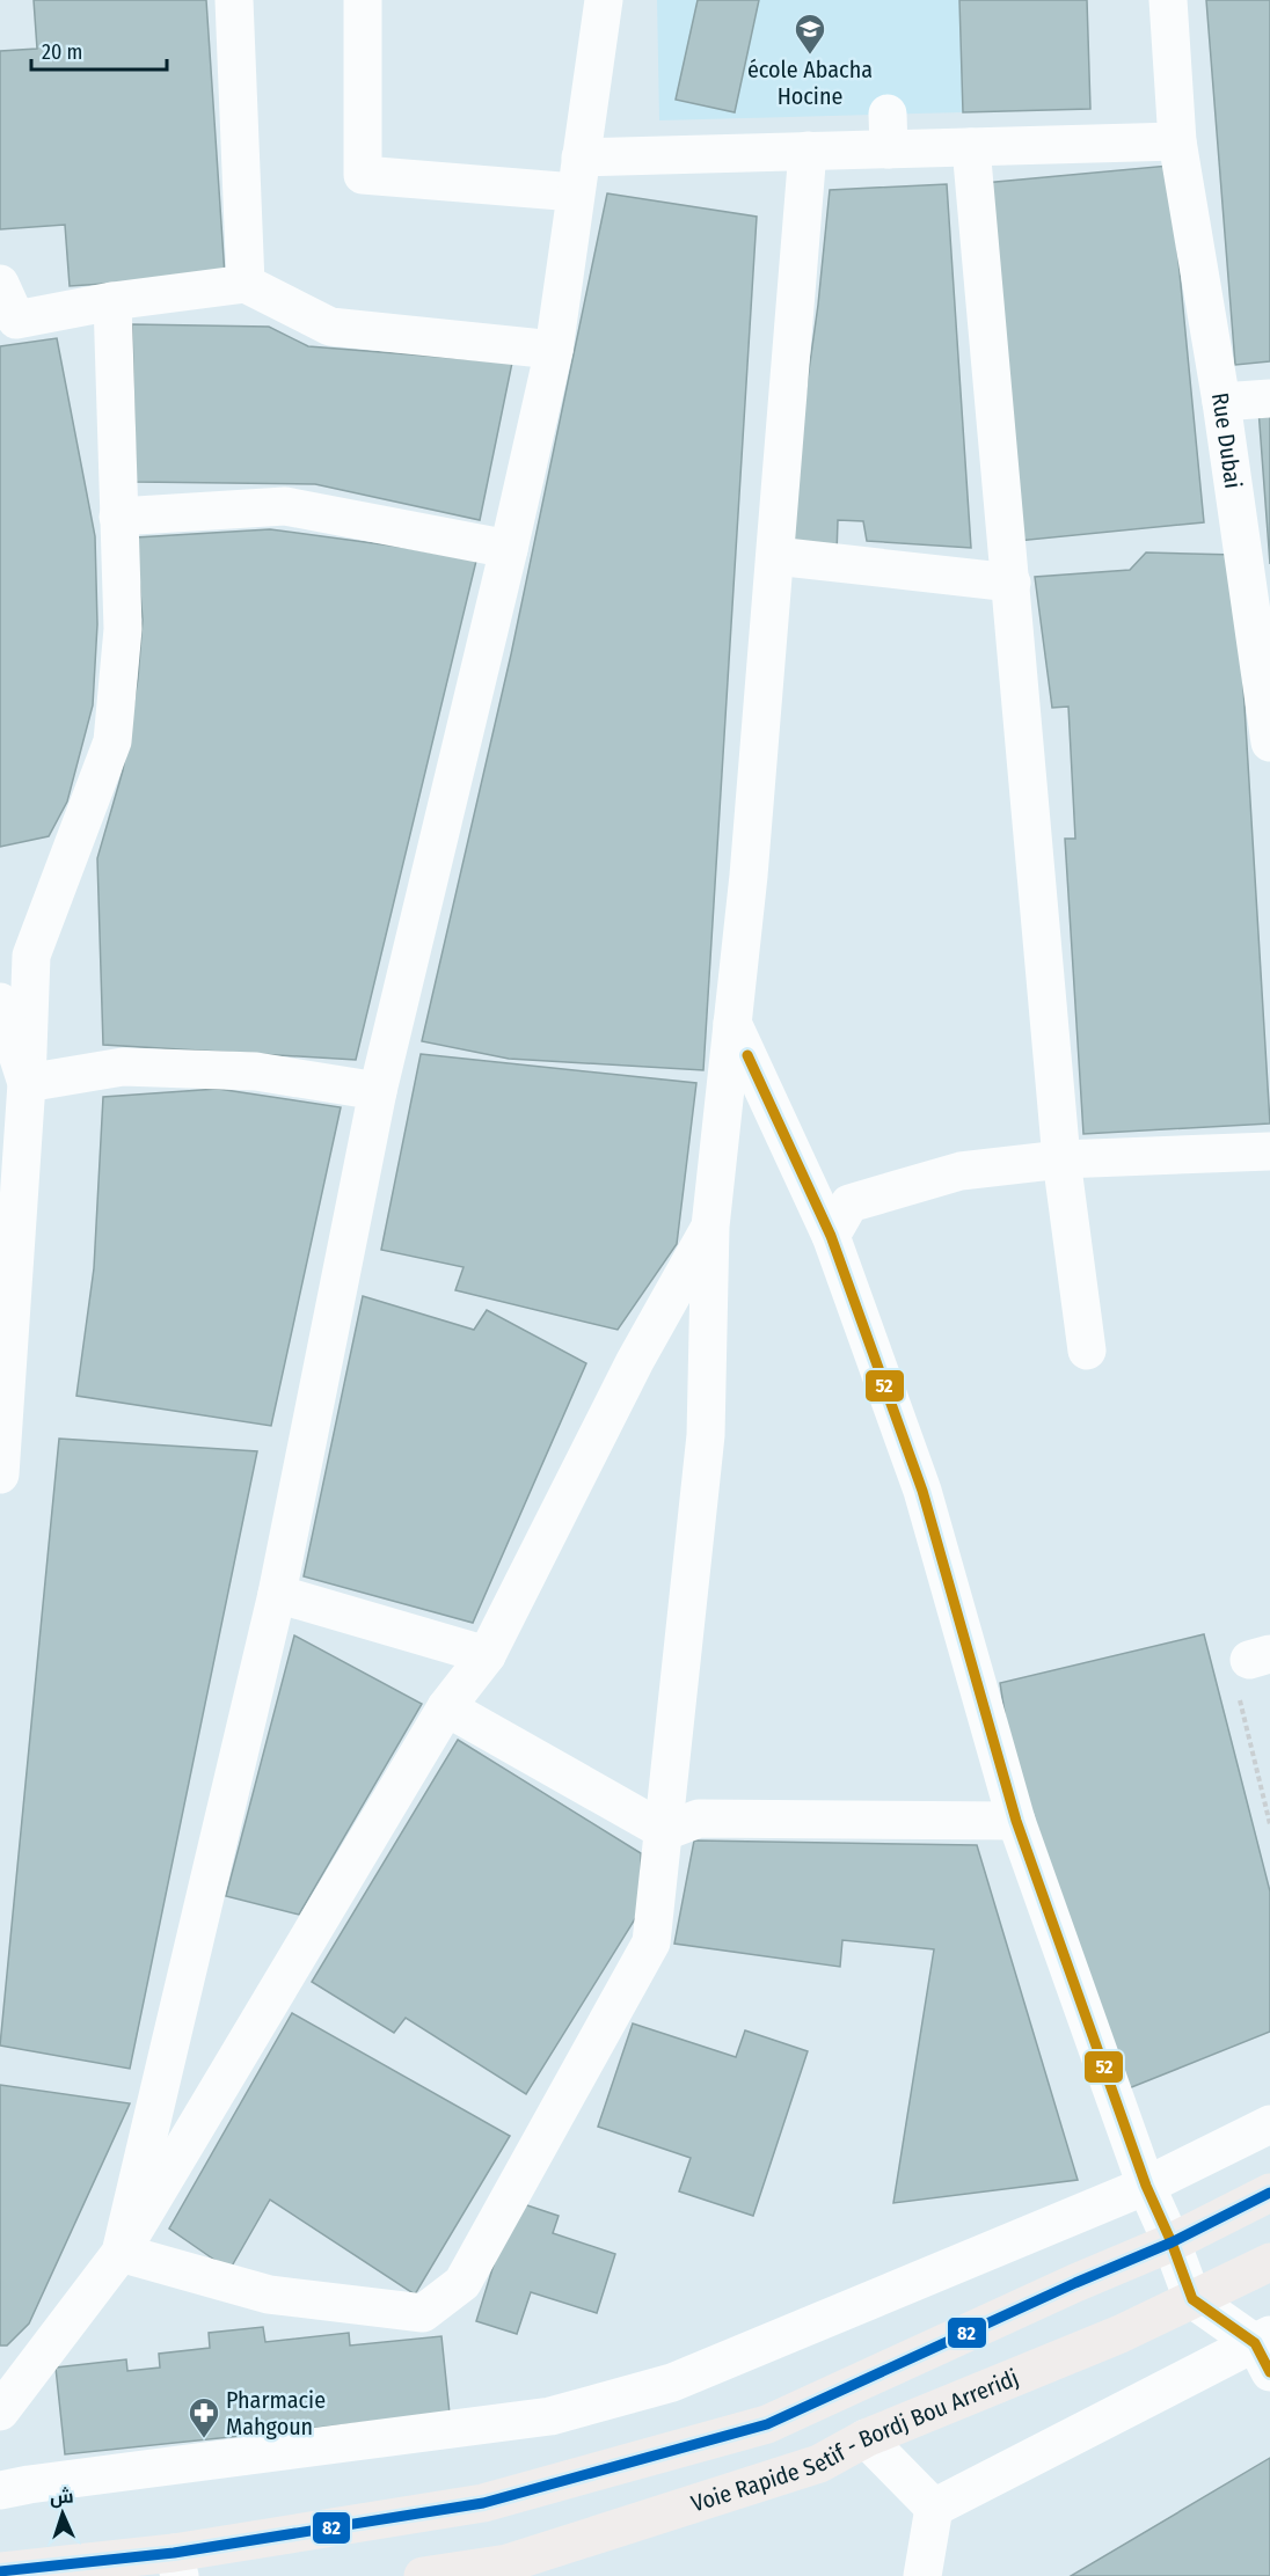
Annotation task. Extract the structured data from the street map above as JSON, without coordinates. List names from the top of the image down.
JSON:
{
  "streets": {
    "highway": ["Voie Rapide Setif - Bordj Bou Arreridj"],
    "street": ["Rue Dubai"]
  },
  "places": {
    "school or university": ["école Abacha Hocine"],
    "pharmacy": ["Pharmacie Mahgoun"]
  },
  "lines": ["transit line 52", "transit line 82"],
  "scale_bar": "20 m",
  "north": "top"
}
